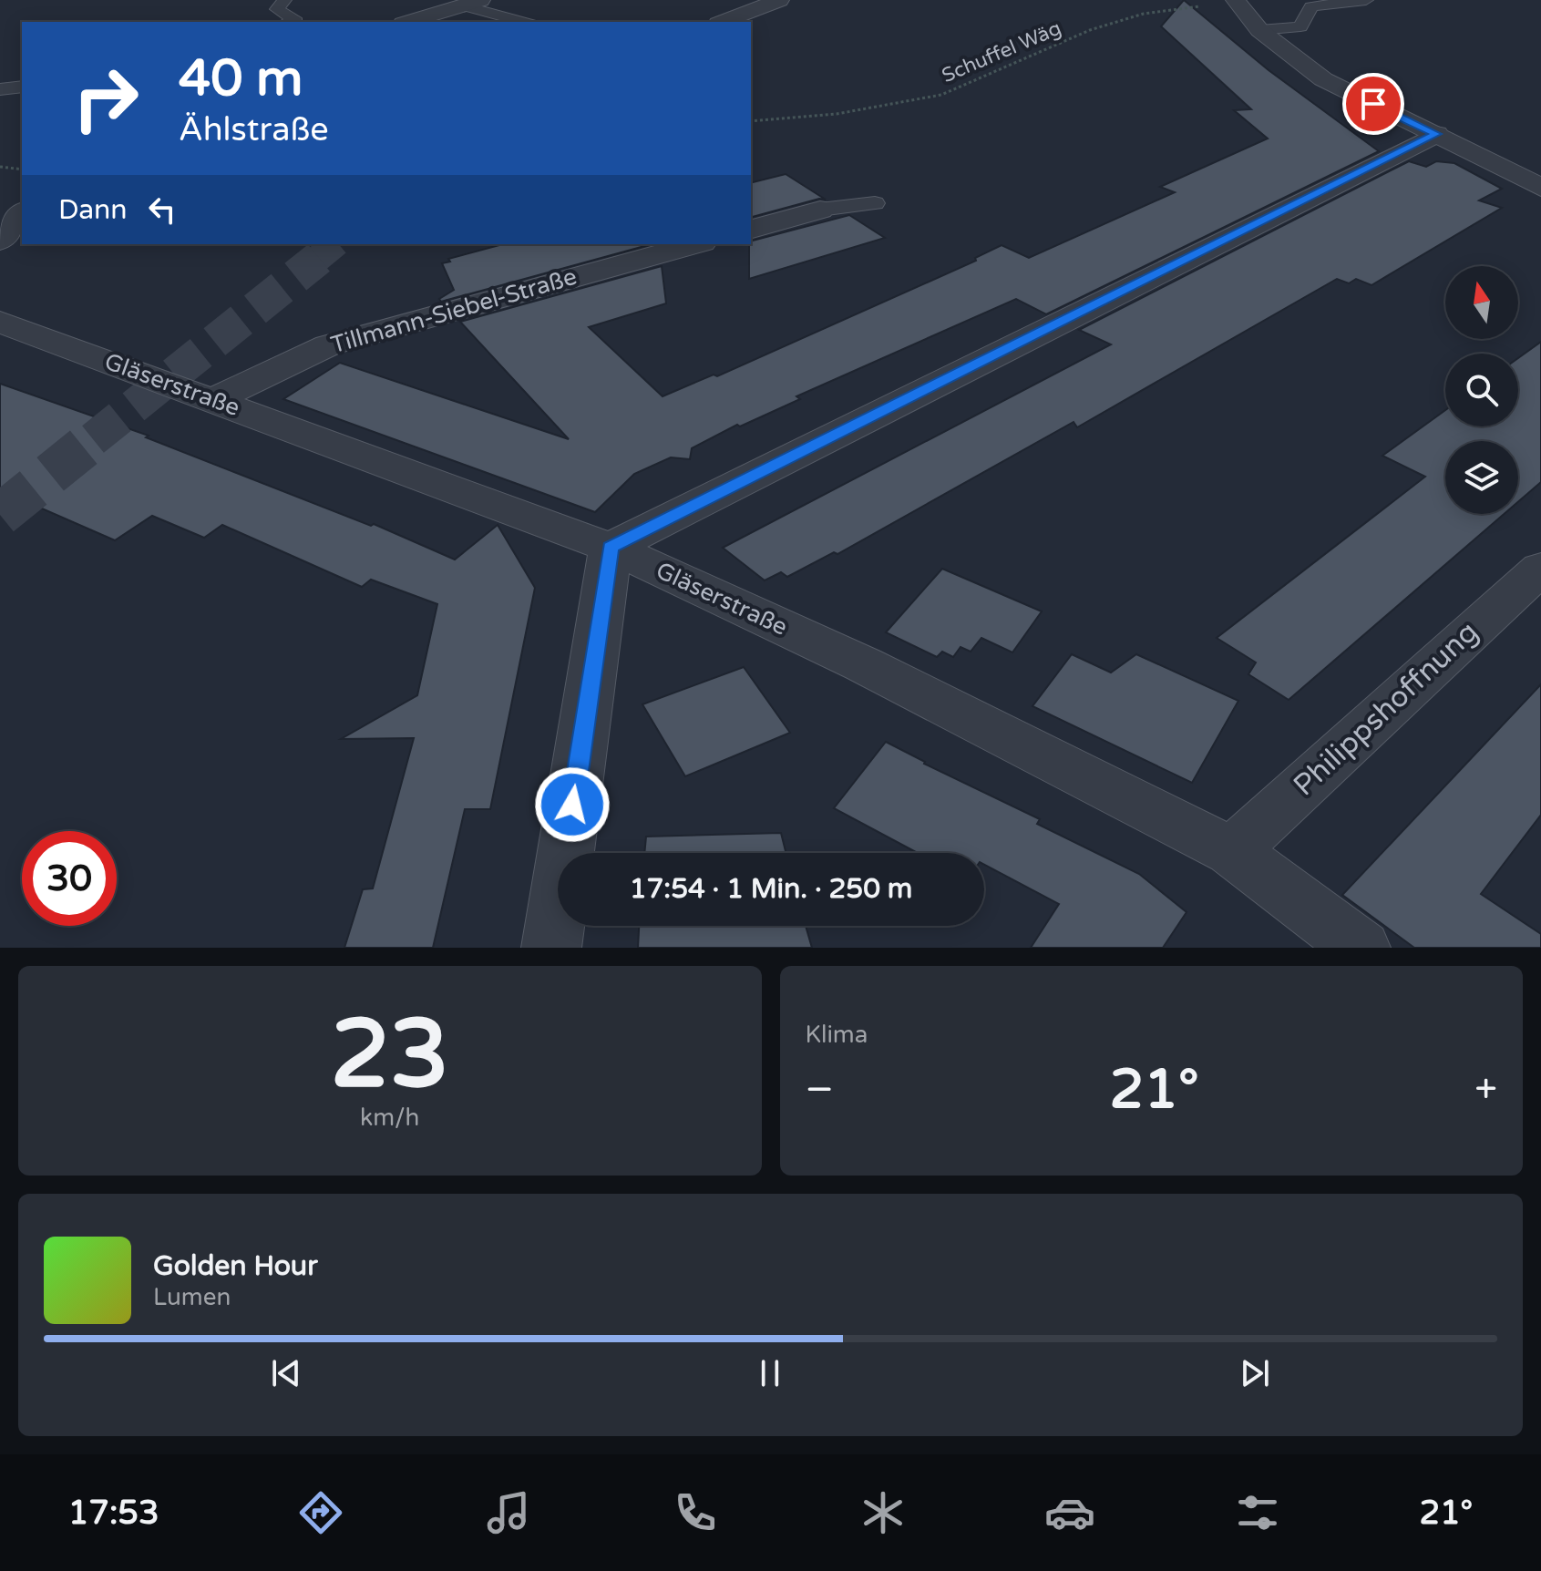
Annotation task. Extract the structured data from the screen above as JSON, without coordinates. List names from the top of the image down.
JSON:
{
  "streets": {
    "street": ["Tillmann-Siebel-Straße", "Gläserstraße", "Philippshoffnung"],
    "path": ["Schuffel Wäg"]
  },
  "crossings": [
    ["Tillmann-Siebel-Straße", "Gläserstraße"],
    ["Gläserstraße", "Philippshoffnung"]
  ],
  "north": "top",
  "page": {
    "turn": ["40 m", "Ählstraße"],
    "then": "Dann",
    "limit": "30",
    "trip": "17:54 · 1 Min. · 250 m",
    "tile": [
      ["23", "km/h"],
      "Klima"
    ],
    "heat": ["−", "21°", "+"],
    "song": ["Golden Hour", "Lumen"],
    "tabs": ["17:53", "21°"]
  }
}
